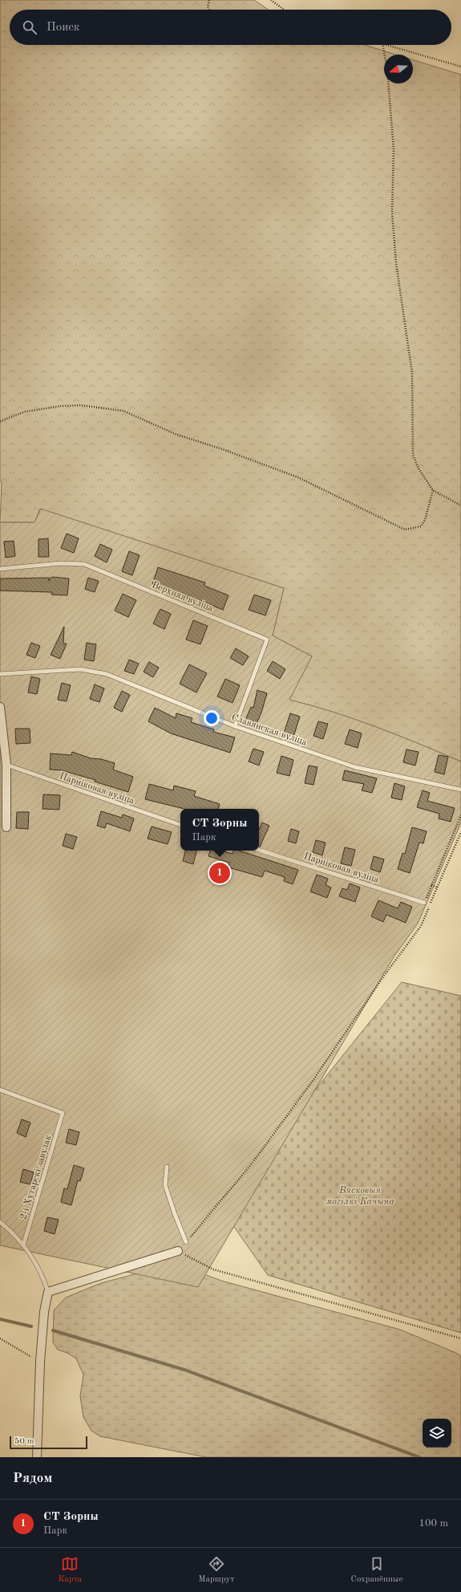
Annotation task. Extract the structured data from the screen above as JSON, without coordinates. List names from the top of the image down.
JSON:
{
  "streets": {
    "lane": [
      "Верхняя вуліца",
      "Славянская вуліца",
      "Парніковая вуліца",
      "2-і Хутарскі завулак"
    ]
  },
  "crossings": [
    ["Верхняя вуліца", "Славянская вуліца"]
  ],
  "parks": ["Вясковыя могілкі Качына"],
  "scale_bar": "50 m",
  "north": "left",
  "page": {
    "search": "Поиск",
    "popup": ["СТ Зорны", "Парк"],
    "pins": "1",
    "scale": "50 m",
    "heading": "Рядом",
    "list": [
      {
        "mark": "1",
        "name": "СТ Зорны",
        "note": "Парк",
        "value": "100 m"
      }
    ],
    "nav": ["Карта", "Маршрут", "Сохранённые"]
  }
}
